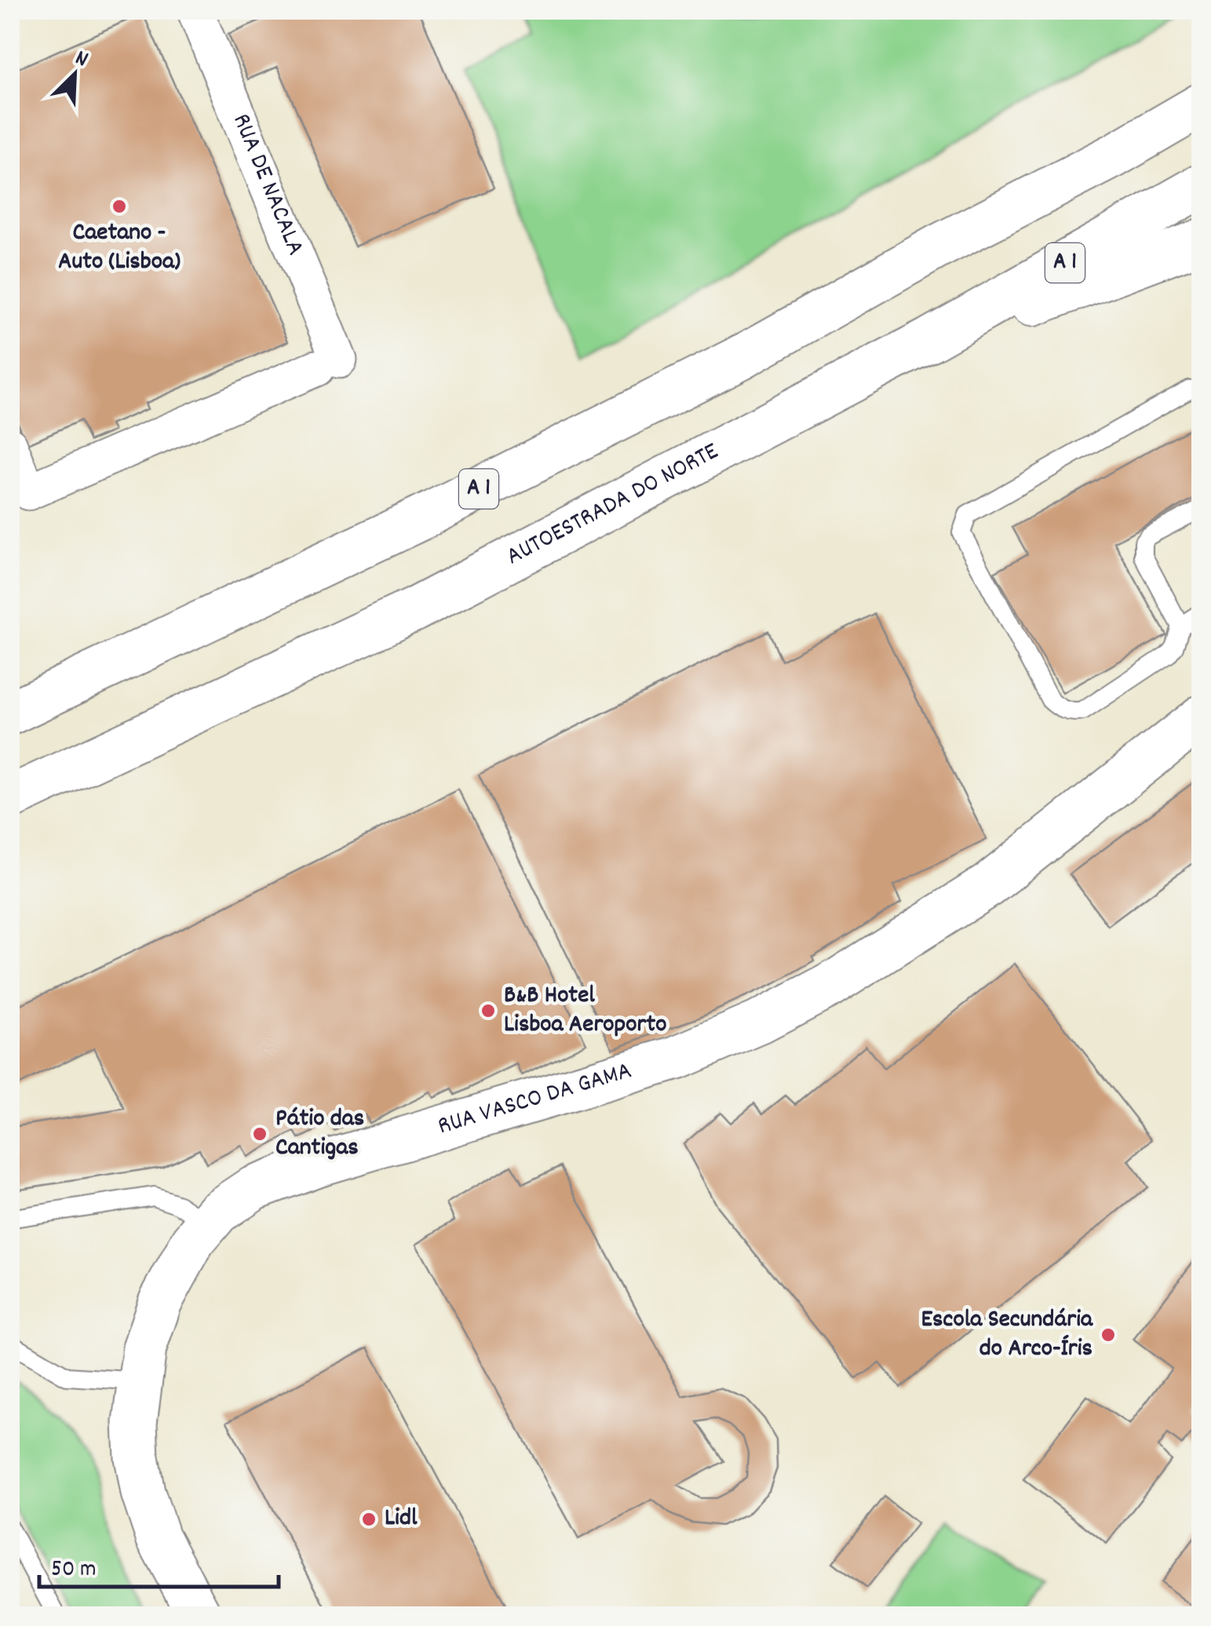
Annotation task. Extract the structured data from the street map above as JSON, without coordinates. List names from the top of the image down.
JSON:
{
  "streets": {
    "main road": ["A 1", "AUTOESTRADA DO NORTE", "RUA VASCO DA GAMA"],
    "street": ["RUA DE NACALA"]
  },
  "places": [
    "Caetano - Auto (Lisboa)",
    "B&B Hotel Lisboa Aeroporto",
    "Pátio das Cantigas",
    "Escola Secundária do Arco-Íris",
    "Lidl"
  ],
  "scale_bar": "50 m",
  "north": "top right"
}
